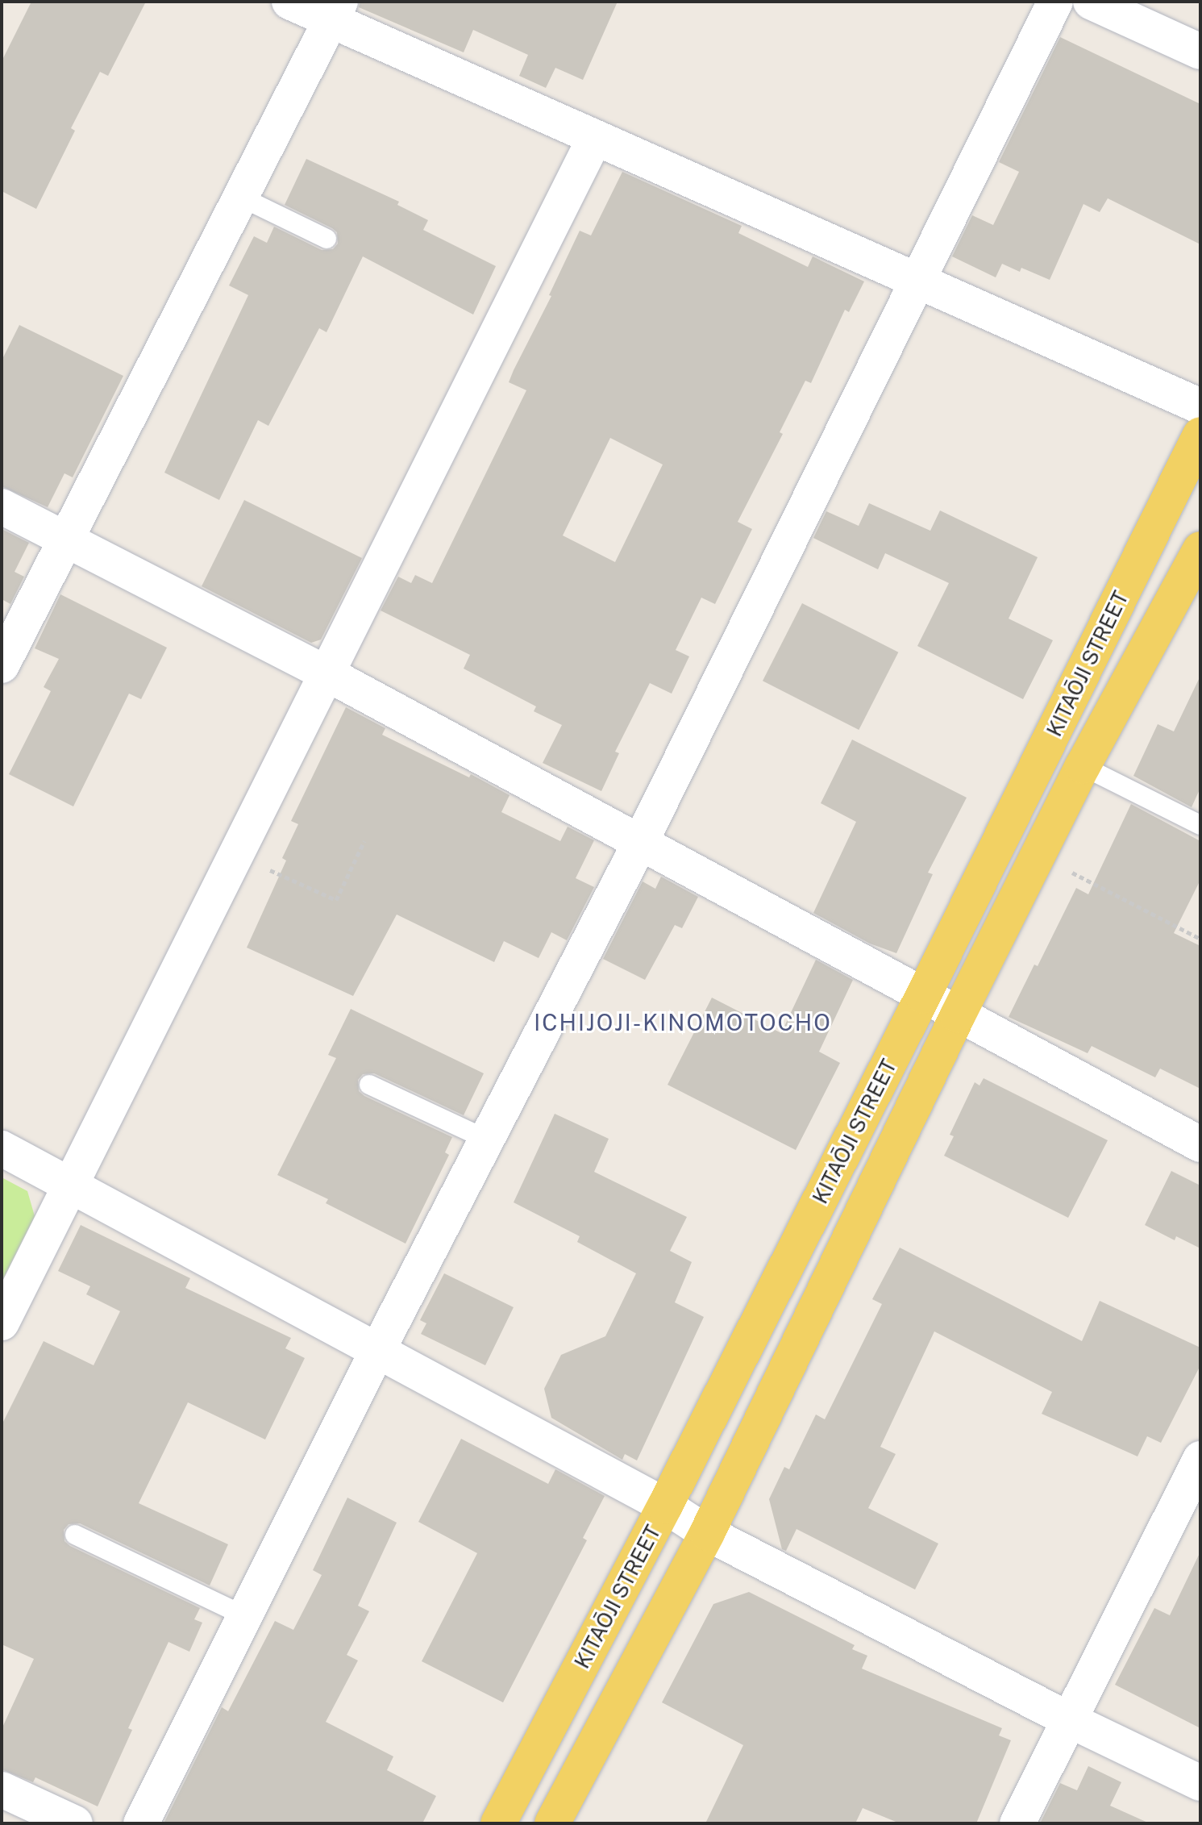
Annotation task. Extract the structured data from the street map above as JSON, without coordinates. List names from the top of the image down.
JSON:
{
  "streets": {
    "main road": ["KITAŌJI STREET"]
  },
  "districts": ["ICHIJOJI-KINOMOTOCHO"]
}
